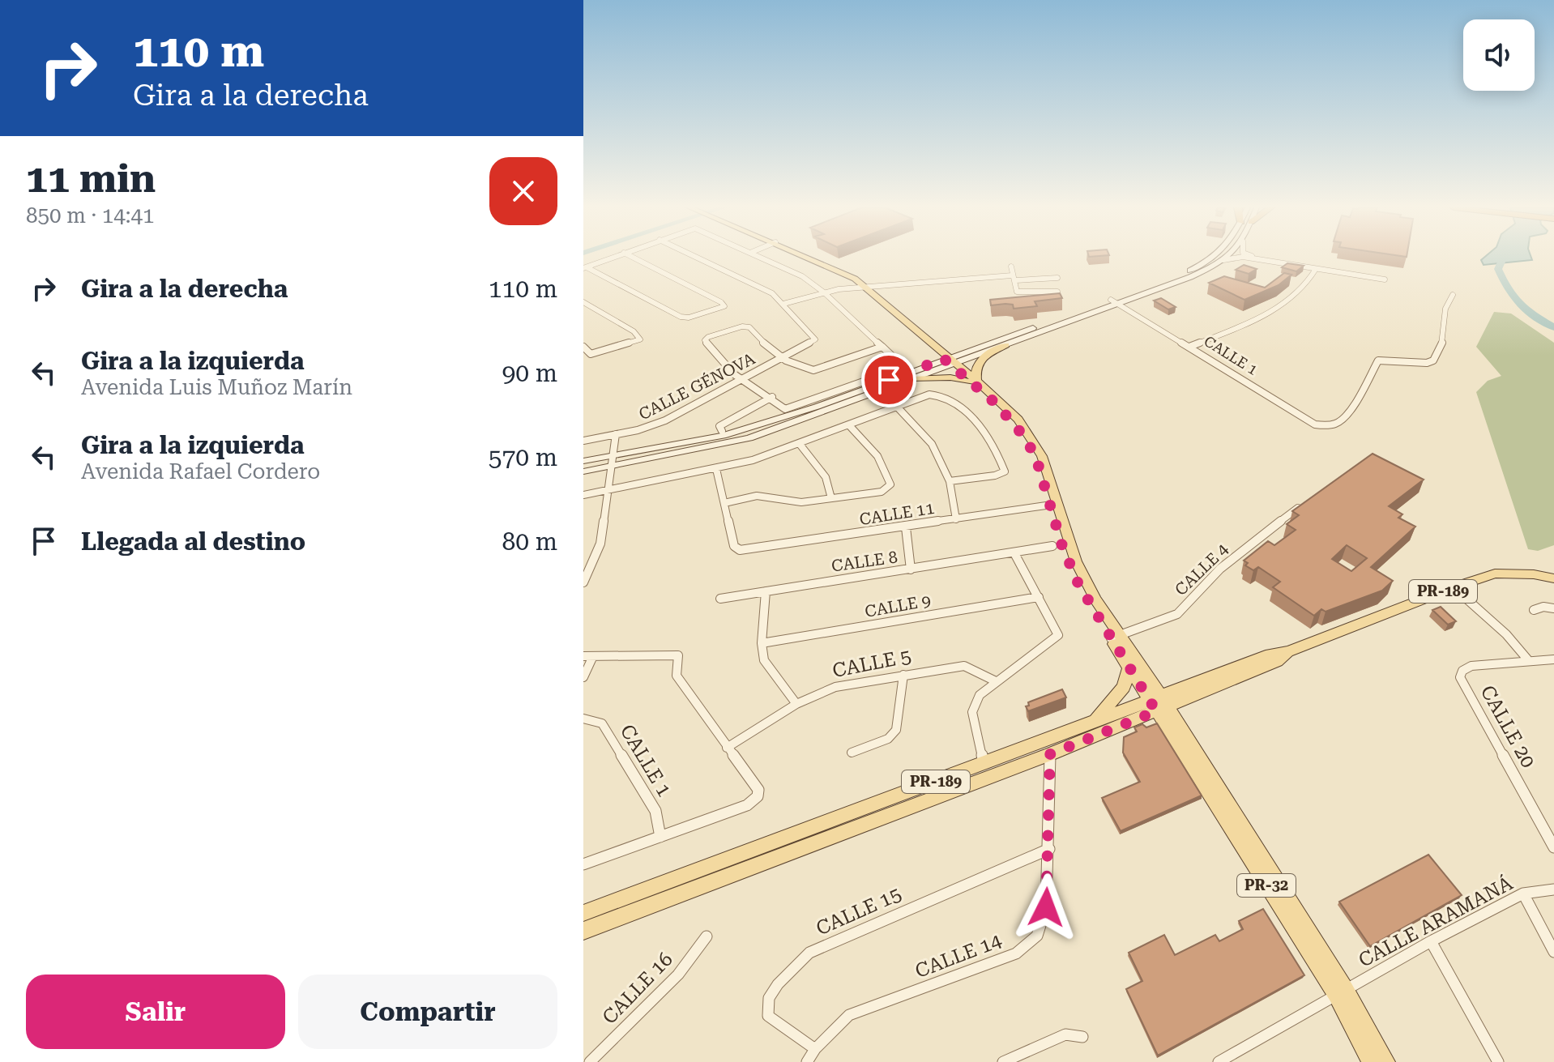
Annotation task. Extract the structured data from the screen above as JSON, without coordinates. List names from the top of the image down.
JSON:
{
  "streets": {
    "main road": ["PR-189", "PR-32"],
    "street": [
      "CALLE 1",
      "CALLE GÉNOVA",
      "CALLE 11",
      "CALLE 8",
      "CALLE 4",
      "CALLE 9",
      "CALLE 5",
      "CALLE 20",
      "CALLE 15",
      "CALLE ARAMANÁ",
      "CALLE 14",
      "CALLE 16"
    ]
  },
  "crossings": [
    ["CALLE 11", "PR-32"],
    ["CALLE 4", "PR-32"],
    ["PR-189", "PR-32"],
    ["PR-189", "CALLE 14"],
    ["PR-32", "CALLE ARAMANÁ"],
    ["CALLE 15", "CALLE 14"]
  ],
  "page": {
    "turn": ["110 m", "Gira a la derecha"],
    "heading": ["11 min", "850 m · 14:41"],
    "list": [
      {
        "name": "Gira a la derecha",
        "value": "110 m"
      },
      {
        "name": "Gira a la izquierda",
        "note": "Avenida Luis Muñoz Marín",
        "value": "90 m"
      },
      {
        "name": "Gira a la izquierda",
        "note": "Avenida Rafael Cordero",
        "value": "570 m"
      },
      {
        "name": "Llegada al destino",
        "value": "80 m"
      }
    ],
    "buttons": ["Salir", "Compartir"]
  }
}
